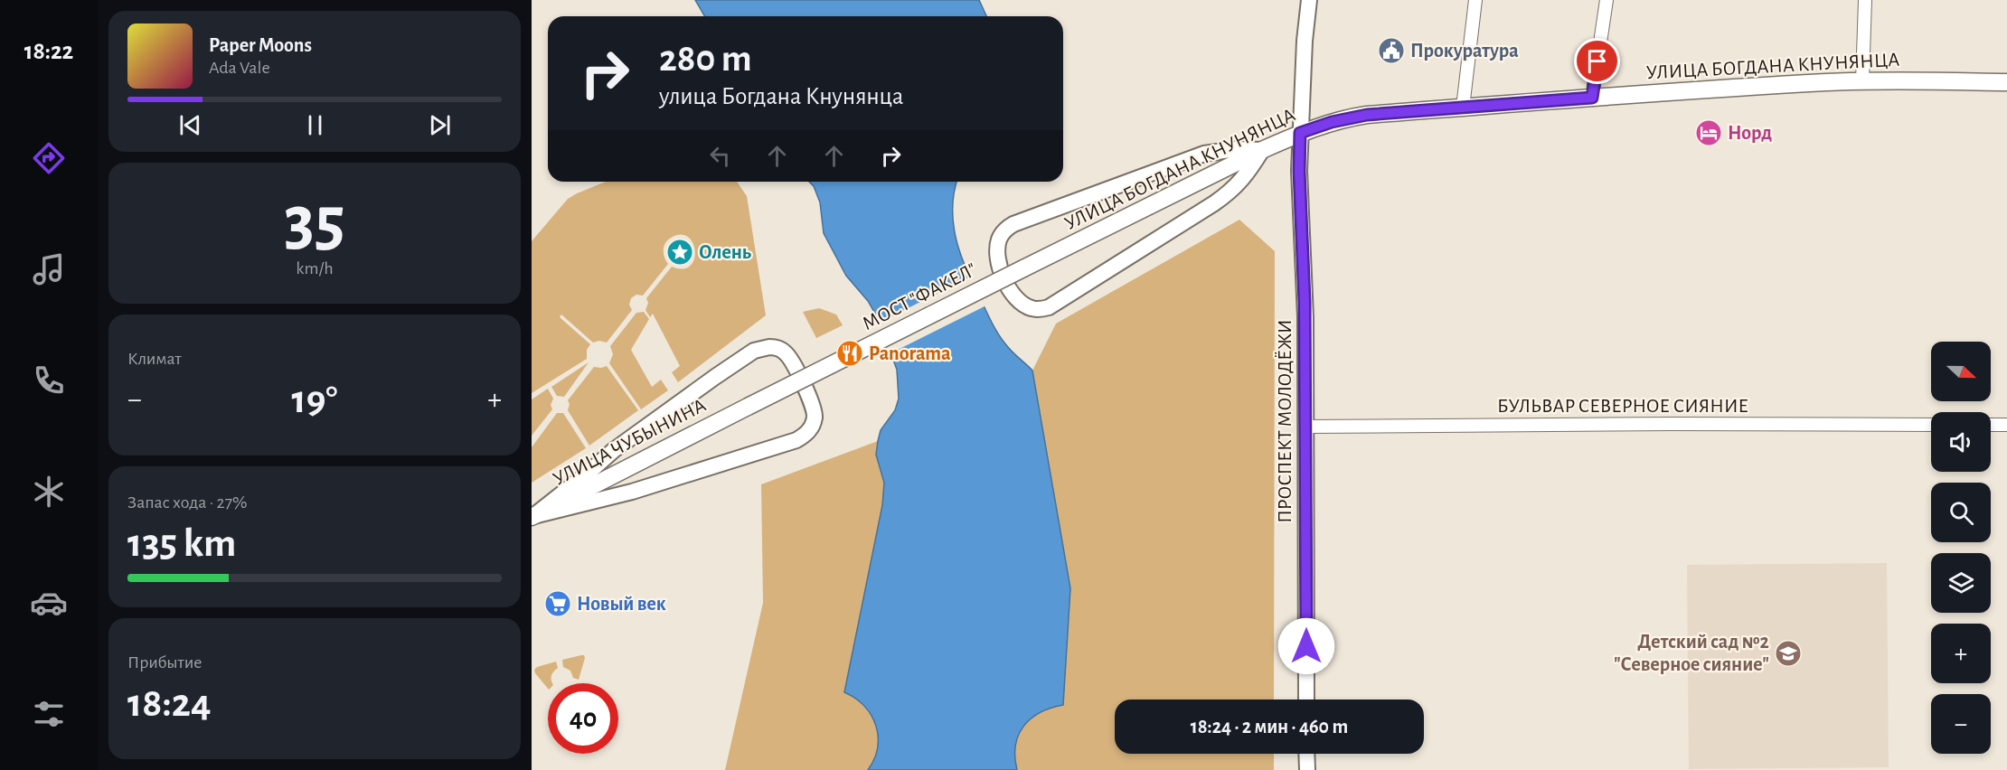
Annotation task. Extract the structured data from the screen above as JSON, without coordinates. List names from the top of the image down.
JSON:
{
  "streets": {
    "main road": ["УЛИЦА БОГДАНА КНУНЯНЦА", "МОСТ \"ФАКЕЛ\"", "УЛИЦА ЧУБЫНИНА"],
    "street": ["БУЛЬВАР СЕВЕРНОЕ СИЯНИЕ", "ПРОСПЕКТ МОЛОДЁЖИ"]
  },
  "crossings": [
    ["УЛИЦА БОГДАНА КНУНЯНЦА", "МОСТ \"ФАКЕЛ\""],
    ["УЛИЦА БОГДАНА КНУНЯНЦА", "ПРОСПЕКТ МОЛОДЁЖИ"],
    ["МОСТ \"ФАКЕЛ\"", "УЛИЦА ЧУБЫНИНА"],
    ["БУЛЬВАР СЕВЕРНОЕ СИЯНИЕ", "ПРОСПЕКТ МОЛОДЁЖИ"]
  ],
  "places": {
    "public building": ["Прокуратура"],
    "hotel": ["Норд"],
    "place": ["Олень"],
    "restaurant": ["Panorama"],
    "supermarket": ["Новый век"],
    "school or university": ["Детский сад №2 \"Северное сияние\""]
  },
  "north": "right",
  "page": {
    "tabs": "18:22",
    "turn": ["280 m", "улица Богдана Кнунянца"],
    "song": ["Paper Moons", "Ada Vale"],
    "tile": [
      ["35", "km/h"],
      "Климат",
      ["Запас хода · 27%", "135 km"],
      ["Прибытие", "18:24"]
    ],
    "map_buttons": ["+", "−"],
    "heat": ["−", "19°", "+"],
    "limit": "40",
    "trip": "18:24 · 2 мин · 460 m"
  }
}
